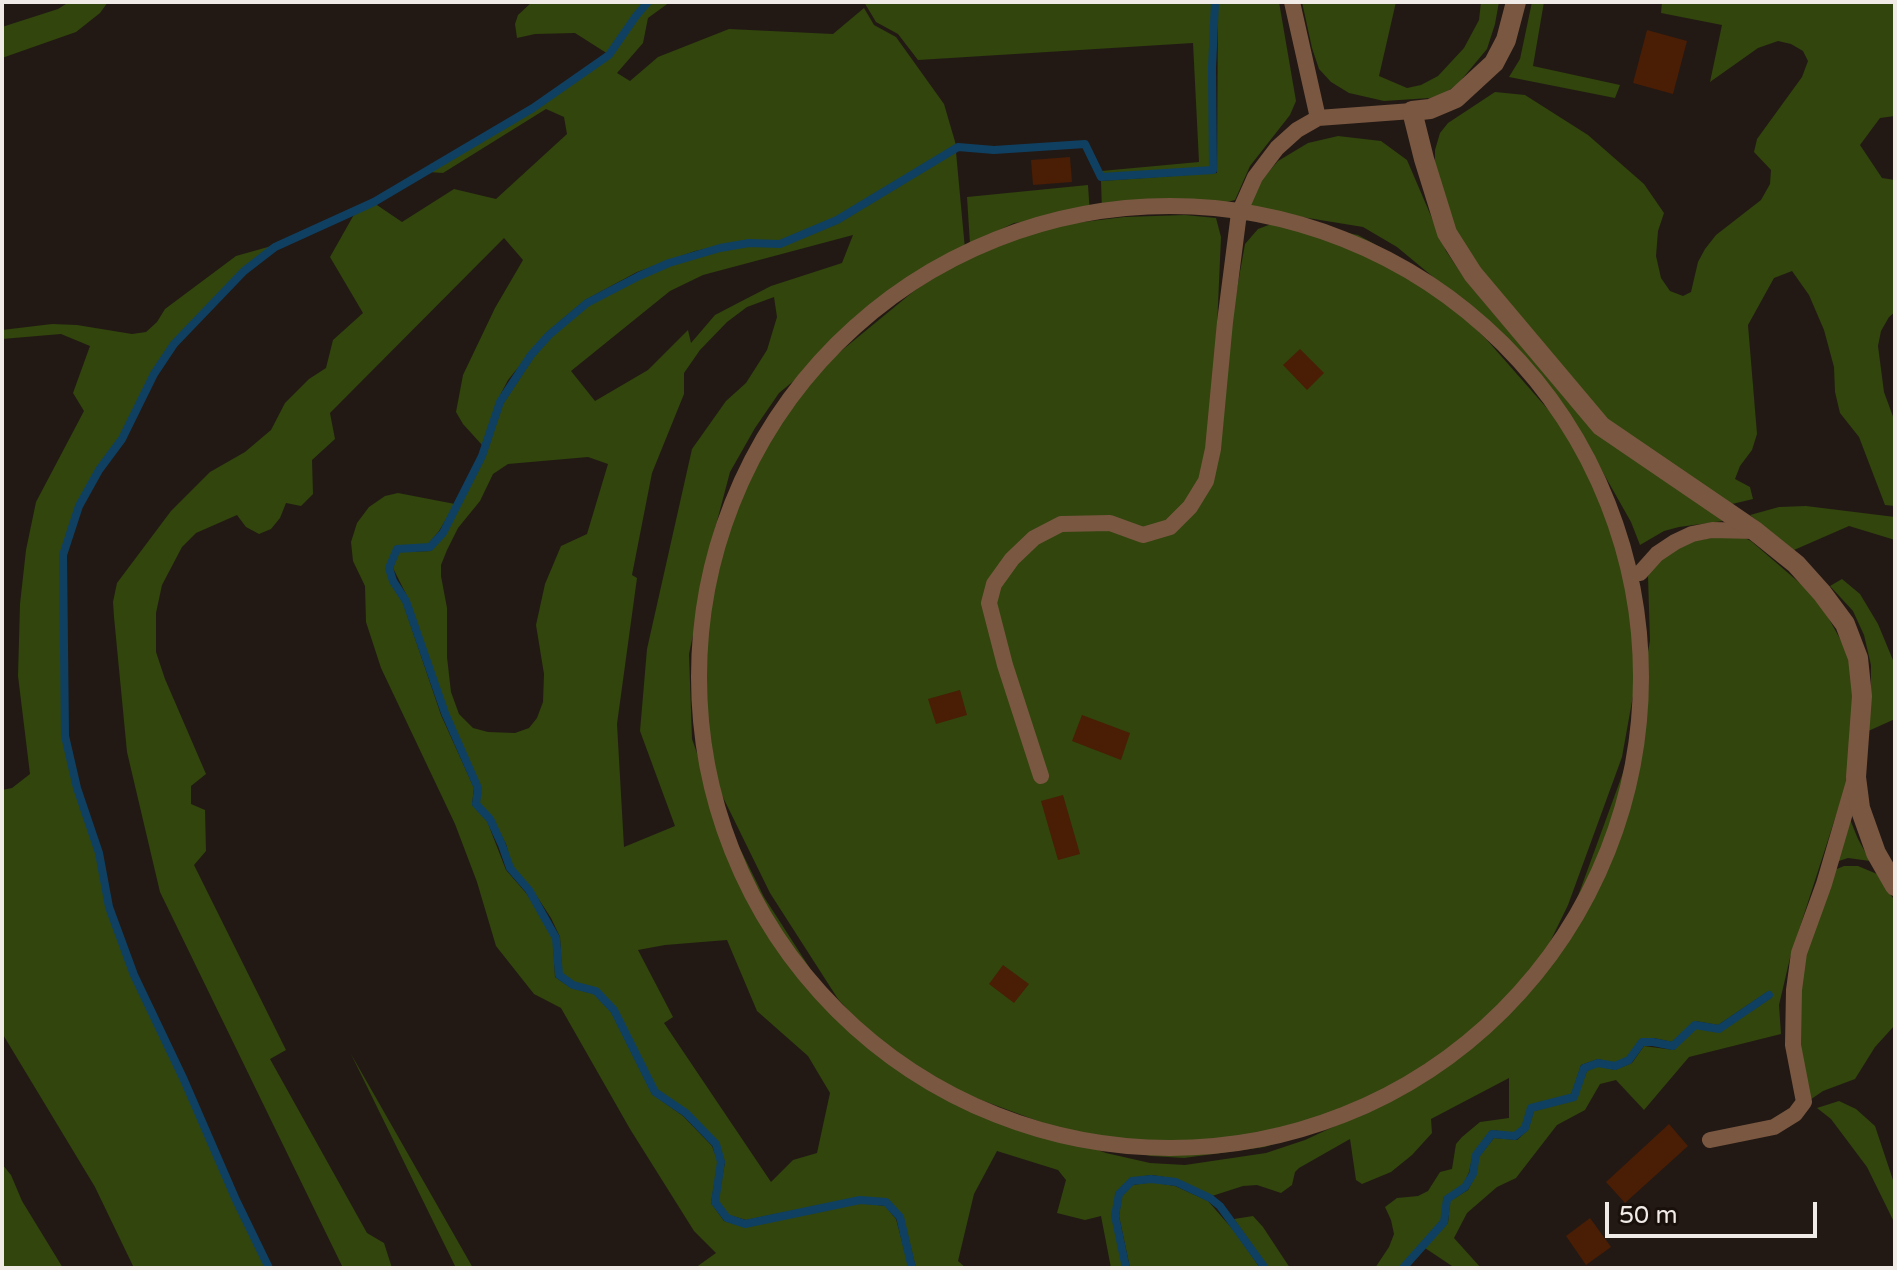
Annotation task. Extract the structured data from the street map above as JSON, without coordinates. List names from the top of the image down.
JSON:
{
  "scale_bar": "50 m"
}
